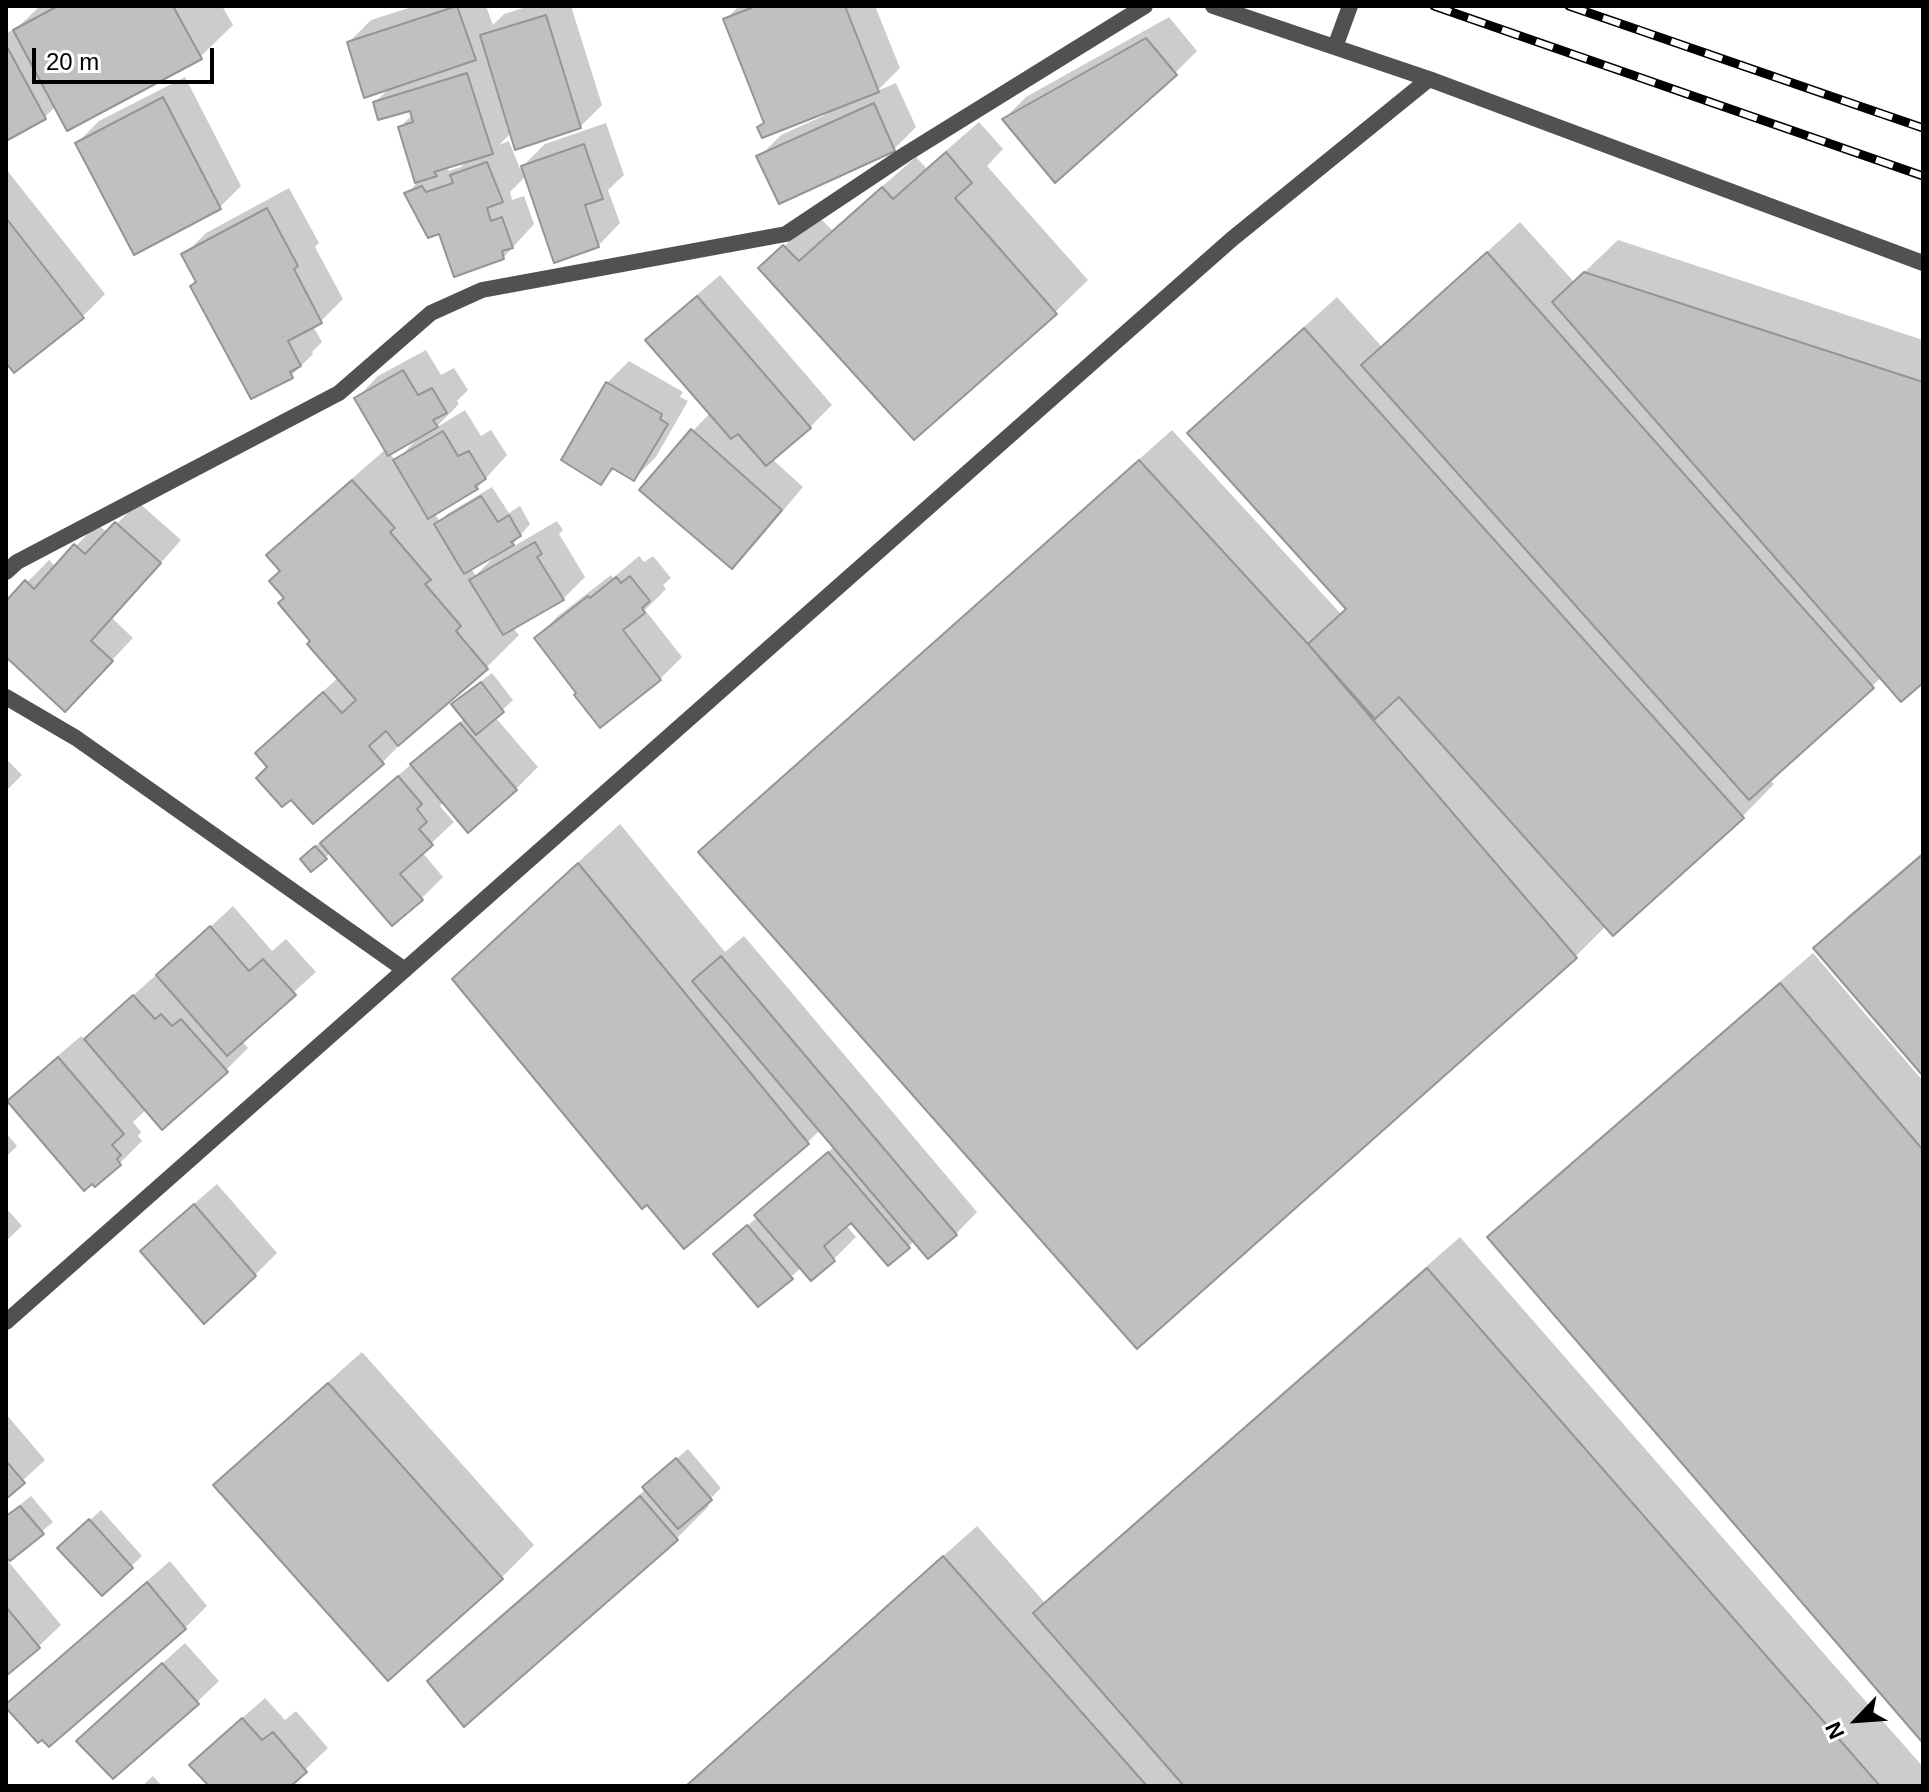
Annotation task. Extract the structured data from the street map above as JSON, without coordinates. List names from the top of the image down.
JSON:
{
  "scale_bar": "20 m",
  "north": "bottom left"
}
